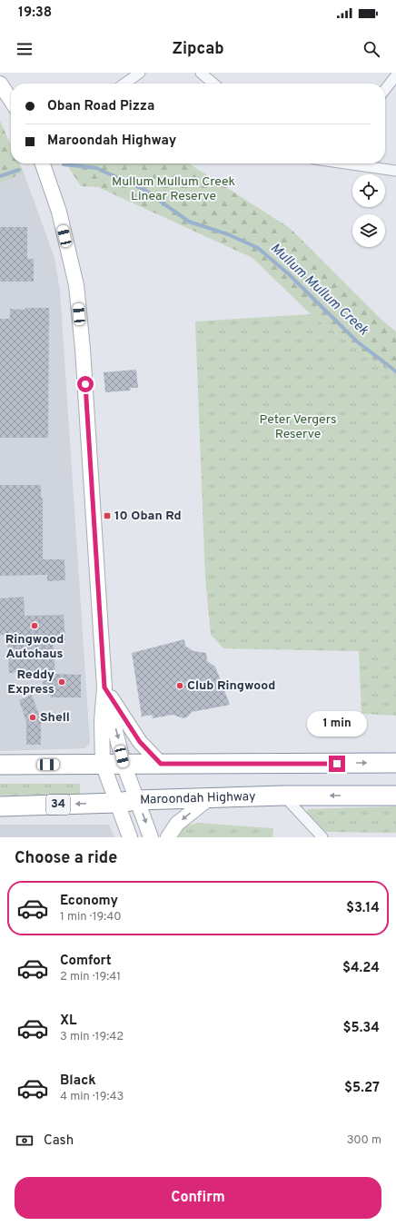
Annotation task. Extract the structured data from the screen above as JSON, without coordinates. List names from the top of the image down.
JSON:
{
  "streets": {
    "highway": ["Maroondah Highway", "34"]
  },
  "water": ["Mullum Mullum Creek"],
  "parks": ["Mullum Mullum Creek Linear Reserve", "Peter Vergers Reserve"],
  "places": {
    "transit": ["10 Oban Rd"],
    "other": [
      "Ringwood Autohaus",
      "Reddy Express",
      "Club Ringwood",
      "Shell"
    ]
  },
  "page": {
    "status": "19:38",
    "header": "Zipcab",
    "banner": ["Oban Road Pizza", "Maroondah Highway"],
    "bubble": "1 min",
    "heading": "Choose a ride",
    "list": [
      {
        "name": "Economy",
        "note": "1 min · 19:40",
        "value": "$3.14"
      },
      {
        "name": "Comfort",
        "note": "2 min · 19:41",
        "value": "$4.24"
      },
      {
        "name": "XL",
        "note": "3 min · 19:42",
        "value": "$5.34"
      },
      {
        "name": "Black",
        "note": "4 min · 19:43",
        "value": "$5.27"
      }
    ],
    "pay": ["Cash", "300 m"],
    "buttons": "Confirm"
  }
}
